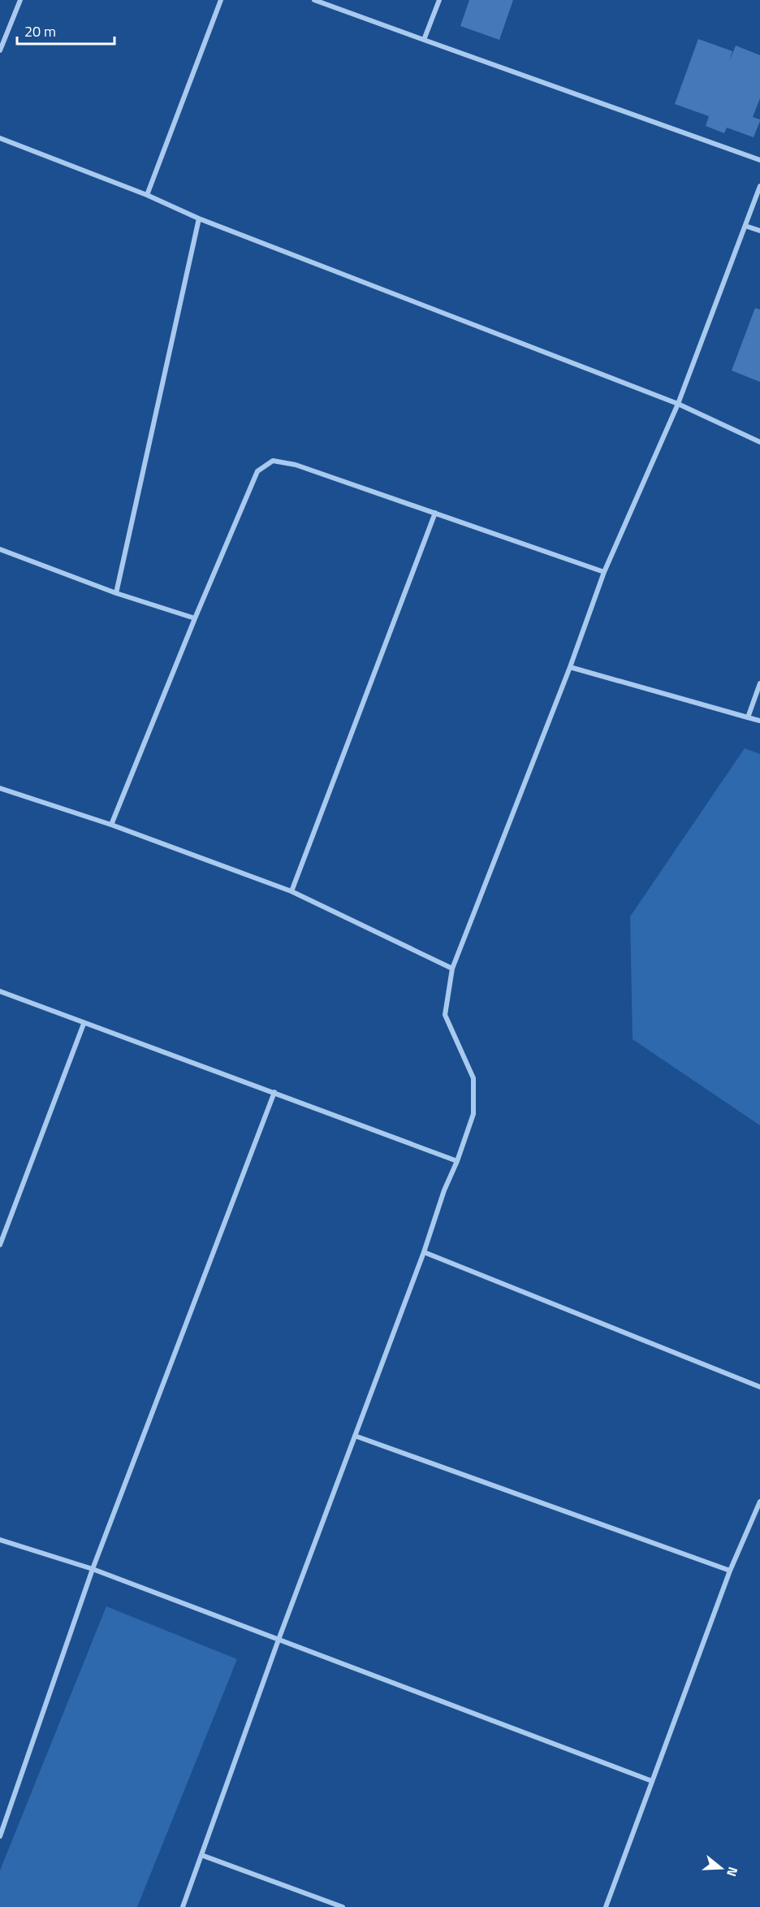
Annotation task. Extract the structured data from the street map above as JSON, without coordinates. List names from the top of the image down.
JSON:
{
  "scale_bar": "20 m",
  "north": "right"
}
